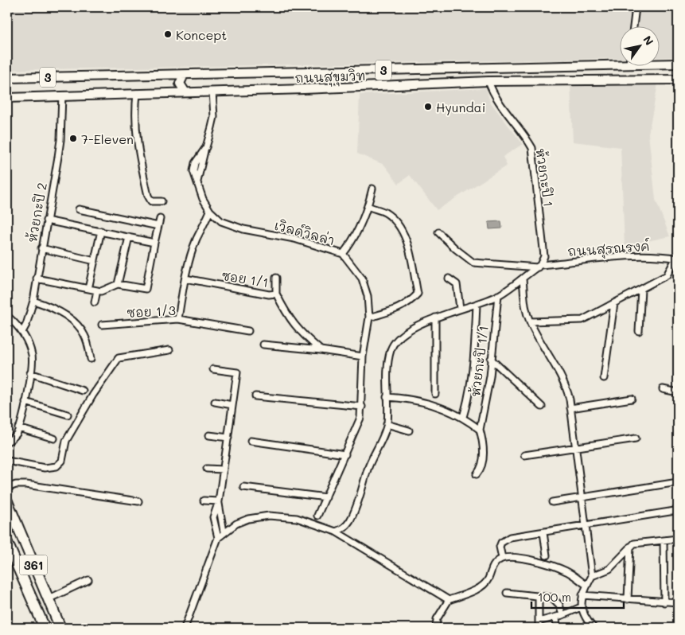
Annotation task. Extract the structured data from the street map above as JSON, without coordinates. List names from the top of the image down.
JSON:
{
  "streets": {
    "highway": ["361"],
    "main road": ["3", "ถนนสุขุมวิท"],
    "street": [
      "ห้วยกะปิ 1",
      "ห้วยกะปิ 2",
      "เวิลด์วิลล่า",
      "ถนนสุรณรงค์",
      "ซอย 1/1",
      "ซอย 1/3",
      "ห้วยกะปิ 1/1"
    ]
  },
  "crossings": [
    ["ถนนสุขุมวิท", "ห้วยกะปิ 1"],
    ["ถนนสุขุมวิท", "ห้วยกะปิ 2"],
    ["ถนนสุขุมวิท", "เวิลด์วิลล่า"],
    ["ห้วยกะปิ 1", "ถนนสุรณรงค์"]
  ],
  "places": ["Koncept", "Hyundai", "7-Eleven"],
  "scale_bar": "100 m",
  "north": "top right"
}
